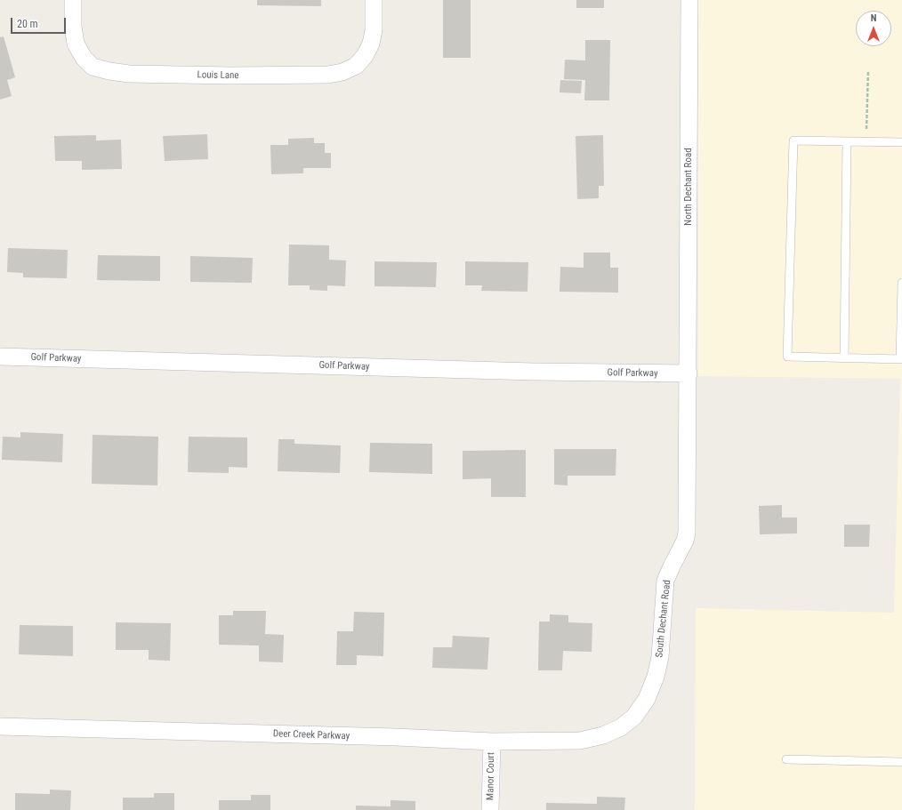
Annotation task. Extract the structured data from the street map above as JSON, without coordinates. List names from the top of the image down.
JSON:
{
  "streets": {
    "street": [
      "Louis Lane",
      "North Dechant Road",
      "Golf Parkway",
      "South Dechant Road",
      "Deer Creek Parkway",
      "Manor Court"
    ]
  },
  "crossings": [
    ["North Dechant Road", "Golf Parkway"],
    ["North Dechant Road", "South Dechant Road"],
    ["Golf Parkway", "South Dechant Road"],
    ["South Dechant Road", "Deer Creek Parkway"],
    ["Deer Creek Parkway", "Manor Court"]
  ],
  "scale_bar": "20 m",
  "north": "top"
}
